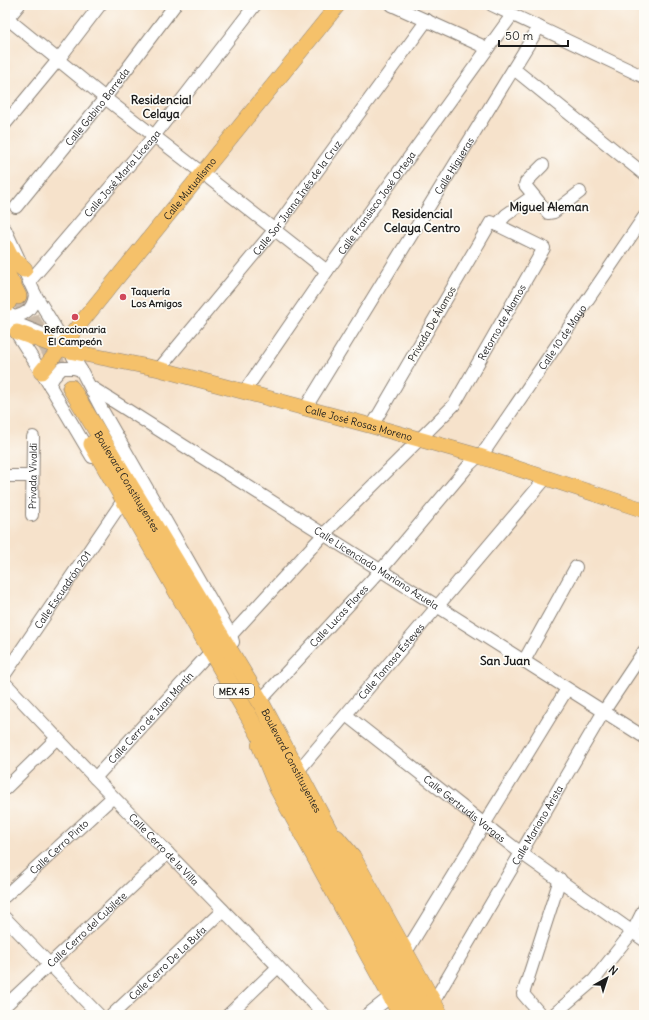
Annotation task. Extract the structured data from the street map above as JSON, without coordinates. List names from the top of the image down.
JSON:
{
  "streets": {
    "highway": ["Boulevard Constituyentes", "MEX 45"],
    "main road": ["Calle Mutualismo", "Calle José Rosas Moreno"],
    "street": [
      "Calle Gabino Barreda",
      "Calle Higueras",
      "Calle José María Liceaga",
      "Calle Sor Juana Inés de la Cruz",
      "Calle Fransisco José Ortega",
      "Retorno de Álamos",
      "Privada De Álamos",
      "Calle 10 de Mayo",
      "Privada Vivaldi",
      "Calle Licenciado Mariano Azuela",
      "Calle Escuadrón 201",
      "Calle Lucas Flores",
      "Calle Tomasa Esteves",
      "Calle Cerro de Juan Martín",
      "Calle Gertrudis Vargas",
      "Calle Mariano Arista",
      "Calle Cerro Pinto",
      "Calle Cerro de la Villa",
      "Calle Cerro del Cubilete",
      "Calle Cerro De La Bufa"
    ]
  },
  "crossings": [
    ["Calle Higueras", "Calle José Rosas Moreno"],
    ["Calle Mutualismo", "Calle José Rosas Moreno"],
    ["Calle Sor Juana Inés de la Cruz", "Calle José Rosas Moreno"],
    ["Calle Fransisco José Ortega", "Calle José Rosas Moreno"],
    ["Retorno de Álamos", "Privada De Álamos"],
    ["Retorno de Álamos", "Calle José Rosas Moreno"],
    ["Privada De Álamos", "Calle José Rosas Moreno"],
    ["Calle 10 de Mayo", "Calle José Rosas Moreno"],
    ["Calle 10 de Mayo", "Calle Lucas Flores"],
    ["Calle José Rosas Moreno", "Calle Lucas Flores"],
    ["Calle José Rosas Moreno", "Calle Tomasa Esteves"],
    ["Boulevard Constituyentes", "Calle Lucas Flores"],
    ["Boulevard Constituyentes", "Calle Tomasa Esteves"],
    ["Boulevard Constituyentes", "Calle Mariano Arista"],
    ["Calle Licenciado Mariano Azuela", "Calle Lucas Flores"],
    ["Calle Licenciado Mariano Azuela", "Calle Tomasa Esteves"],
    ["Calle Licenciado Mariano Azuela", "Calle Mariano Arista"],
    ["Calle Escuadrón 201", "Calle Cerro de la Villa"],
    ["Calle Tomasa Esteves", "Calle Gertrudis Vargas"],
    ["Calle Cerro de Juan Martín", "Calle Cerro de la Villa"],
    ["Calle Gertrudis Vargas", "Calle Mariano Arista"],
    ["Calle Cerro Pinto", "Calle Cerro de la Villa"],
    ["Calle Cerro de la Villa", "Calle Cerro del Cubilete"],
    ["Calle Cerro de la Villa", "Calle Cerro De La Bufa"]
  ],
  "districts": [
    "Residencial Celaya",
    "Miguel Aleman",
    "Residencial Celaya Centro",
    "San Juan"
  ],
  "places": ["Taquería Los Amigos", "Refaccionaria El Campeón"],
  "scale_bar": "50 m",
  "north": "top right"
}
